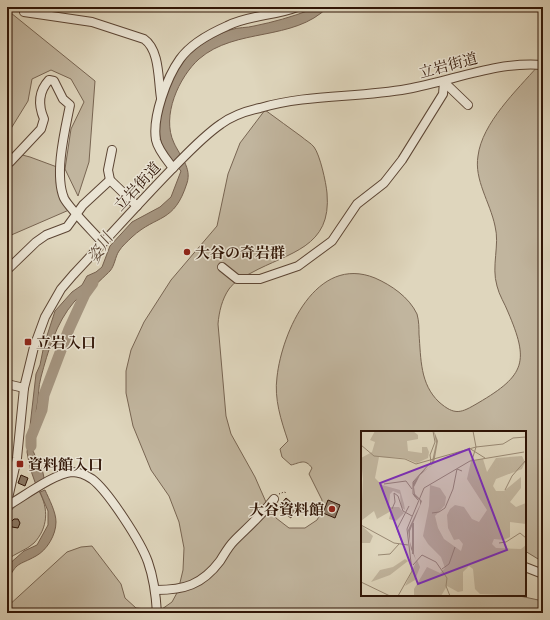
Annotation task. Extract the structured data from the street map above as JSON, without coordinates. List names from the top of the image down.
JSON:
{
  "streets": {
    "street": ["立岩街道"]
  },
  "water": ["姿川"],
  "places": {
    "other": ["大谷の奇岩群", "大谷資料館"],
    "transit": ["立岩入口", "資料館入口"]
  }
}
